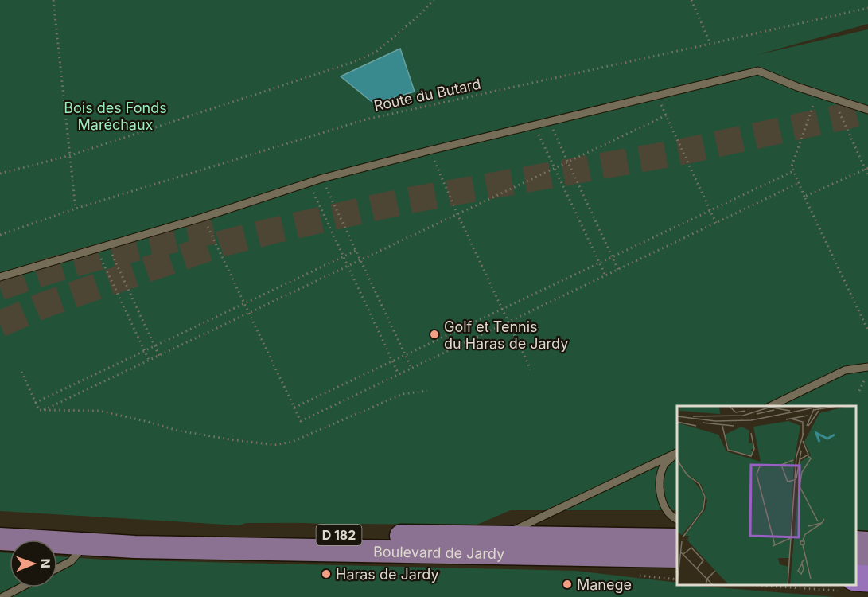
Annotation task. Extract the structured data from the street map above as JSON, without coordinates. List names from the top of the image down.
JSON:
{
  "streets": {
    "main road": ["D 182", "Boulevard de Jardy"],
    "path": ["Route du Butard"]
  },
  "parks": ["Bois des Fonds Maréchaux"],
  "places": ["Golf et Tennis du Haras de Jardy", "Haras de Jardy", "Manege"],
  "north": "right"
}
